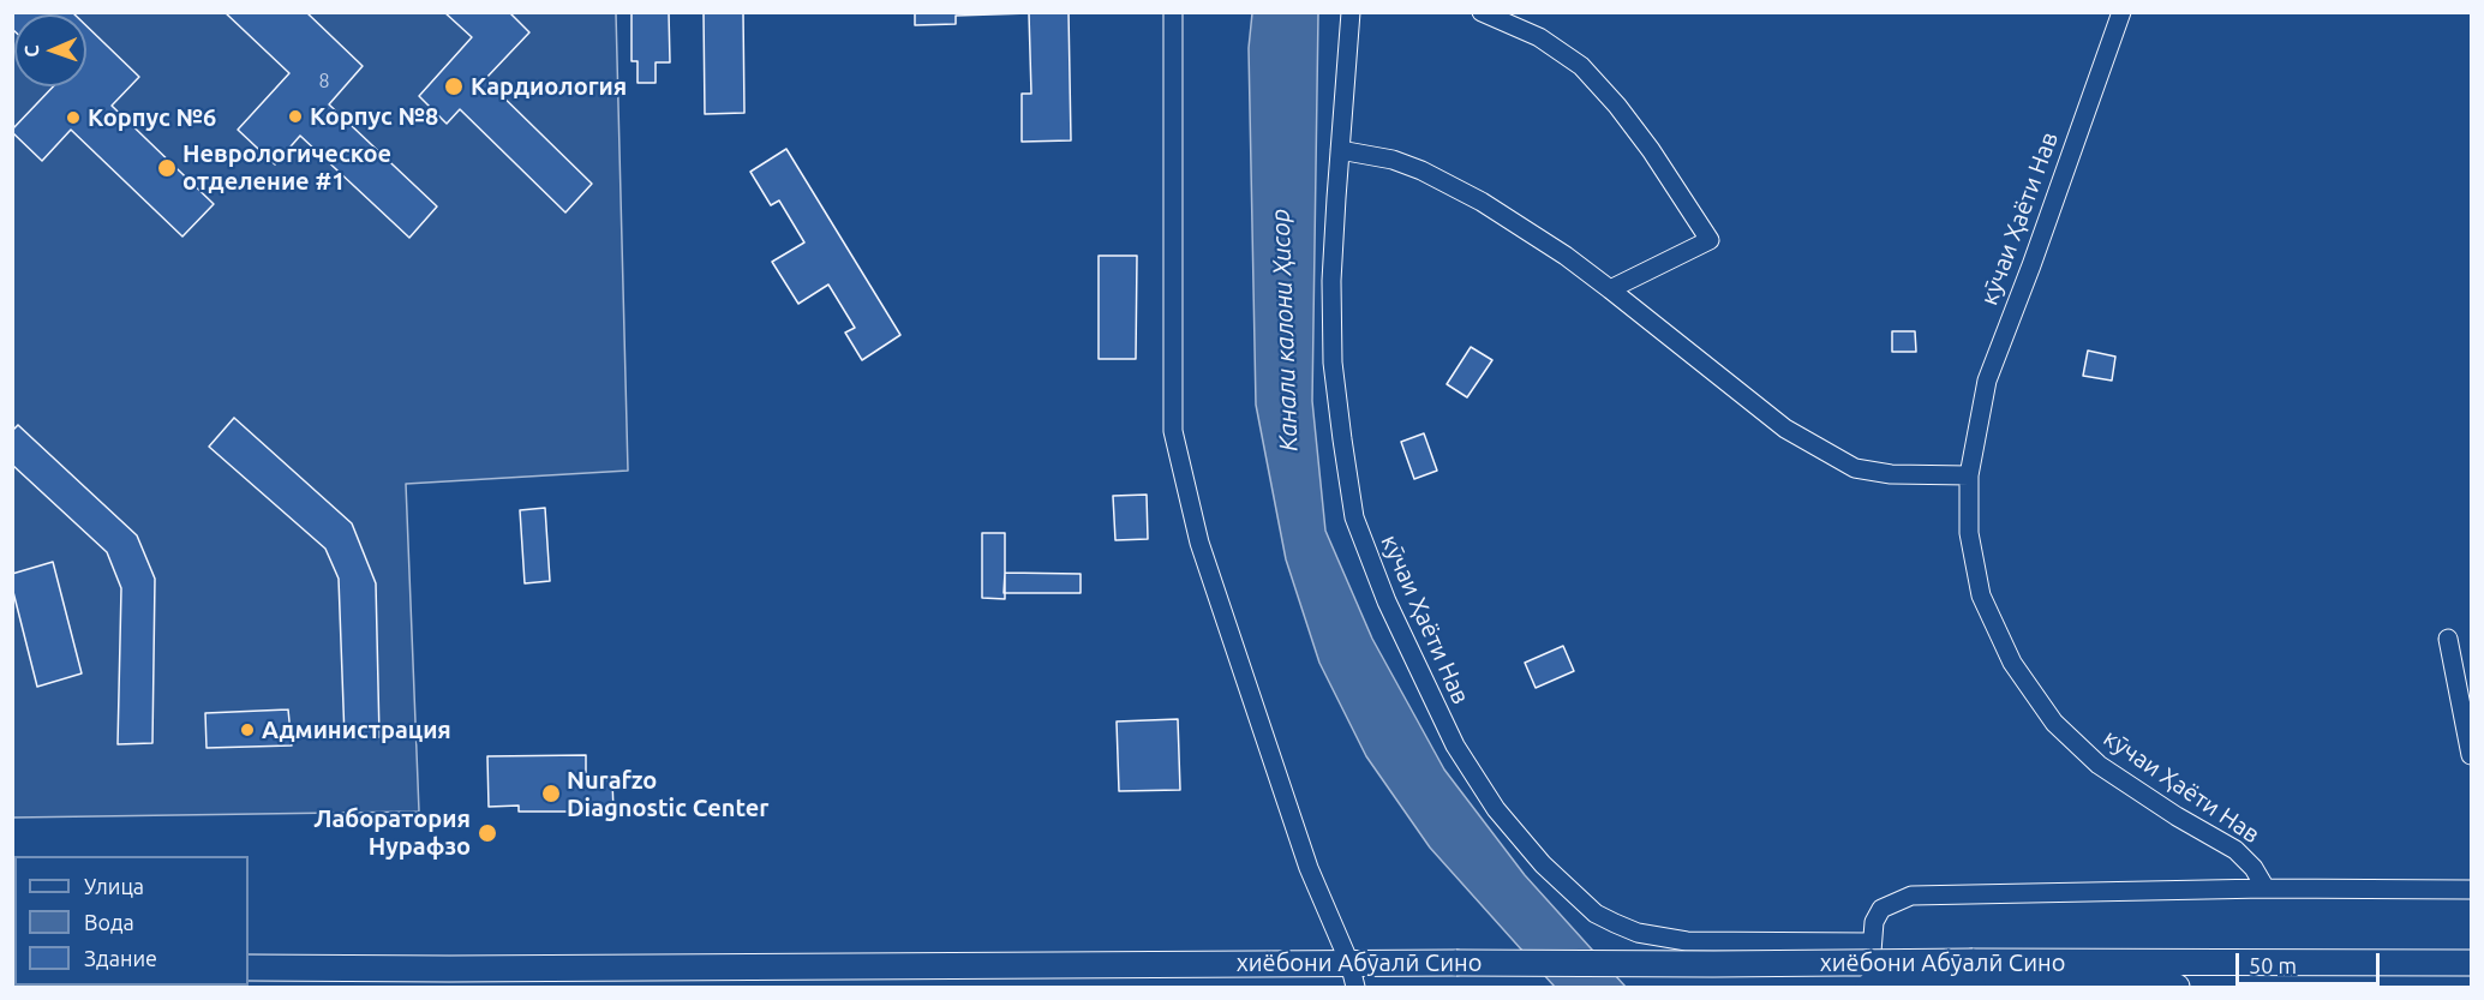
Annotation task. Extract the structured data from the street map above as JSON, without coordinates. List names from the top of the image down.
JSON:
{
  "streets": {
    "main road": ["хиёбони Абӯалӣ Сино"],
    "street": ["кӯчаи Ҳаёти Нав"]
  },
  "water": ["Канали калони Ҳисор"],
  "places": [
    "Кардиология",
    "Корпус №8",
    "Корпус №6",
    "Неврологическое отделение #1",
    "Администрация",
    "Nurafzo Diagnostic Center",
    "Лаборатория Нурафзо"
  ],
  "house_numbers": ["8"],
  "legend": ["Улица", "Вода", "Здание"],
  "scale_bar": "50 m",
  "north": "left"
}
